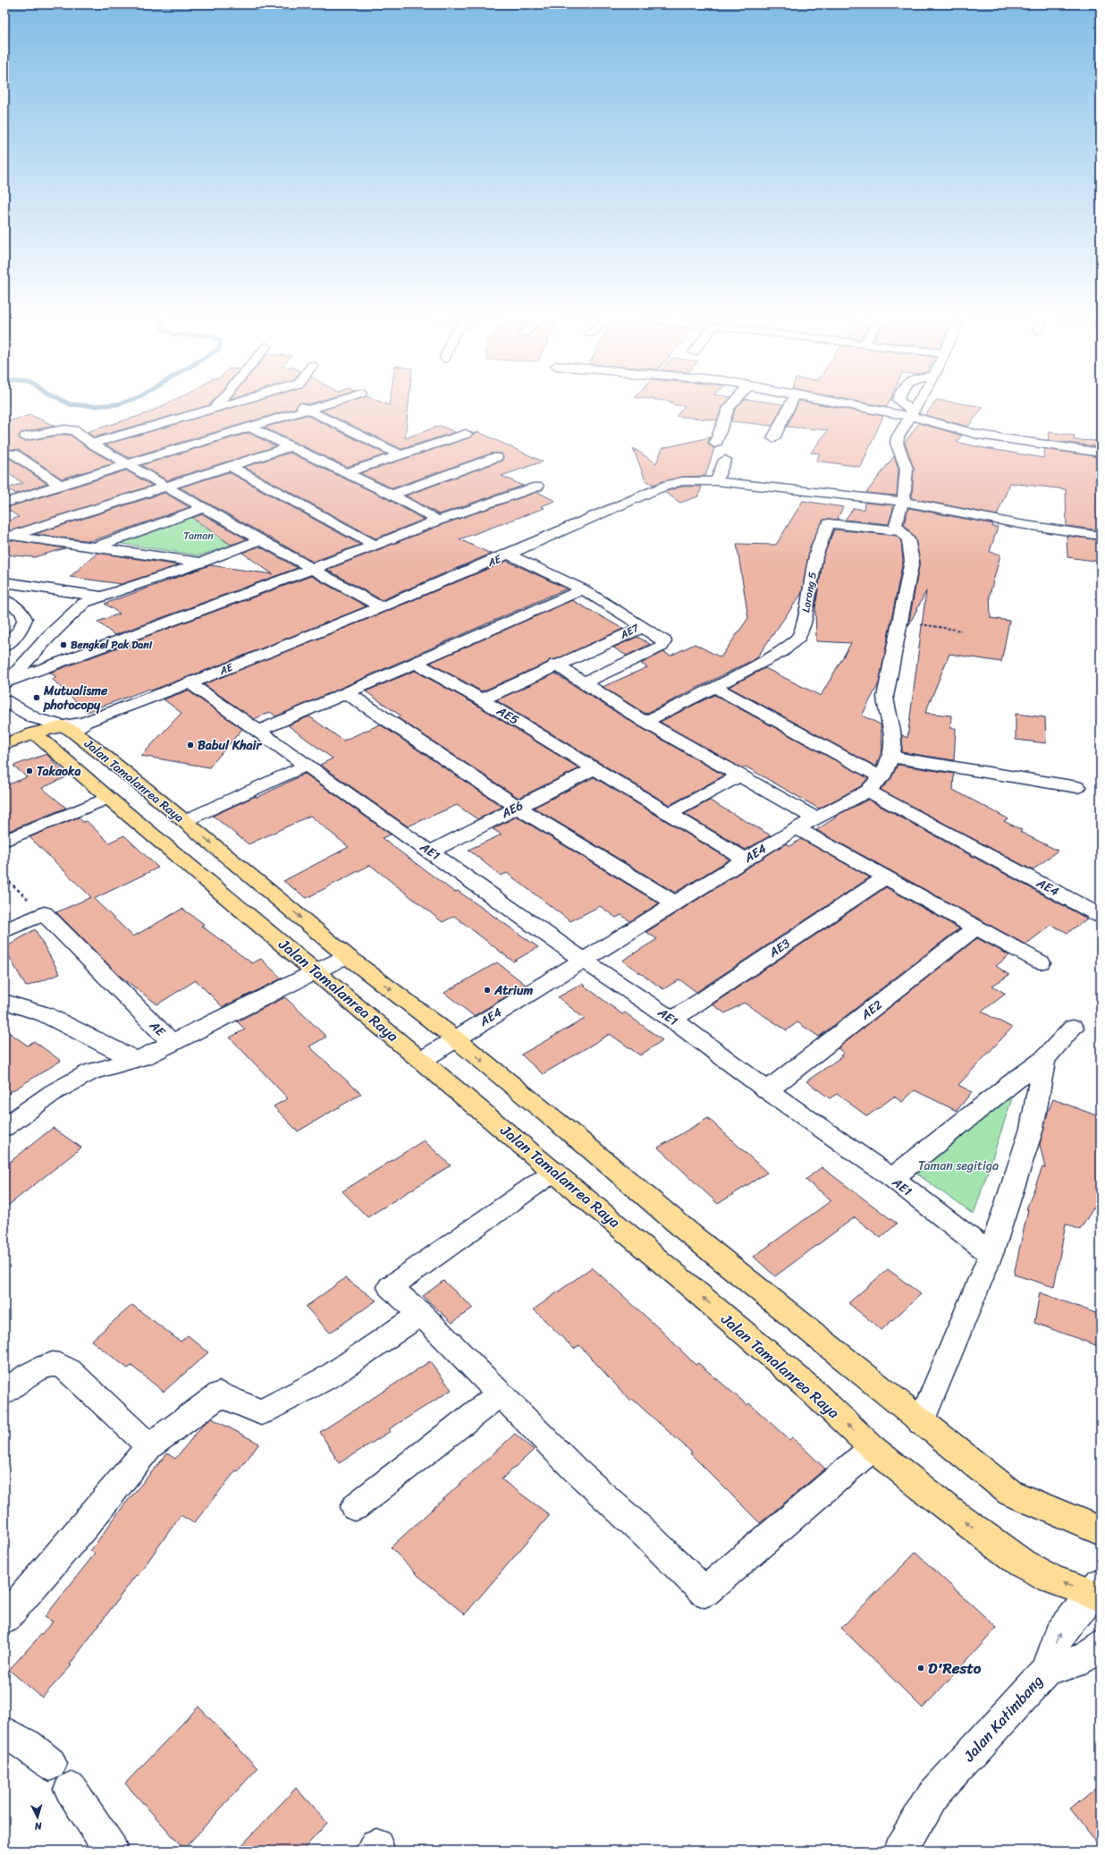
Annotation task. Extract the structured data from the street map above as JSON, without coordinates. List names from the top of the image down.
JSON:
{
  "streets": {
    "main road": ["Jalan Tamalanrea Raya"],
    "street": [
      "AE",
      "Lorong 5",
      "AE7",
      "AE5",
      "AE6",
      "AE1",
      "AE4",
      "AE3",
      "AE2",
      "Jalan Katimbang"
    ]
  },
  "crossings": [
    ["AE", "AE7"],
    ["AE", "Jalan Tamalanrea Raya"],
    ["AE", "AE1"],
    ["AE7", "AE5"],
    ["AE5", "AE6"],
    ["AE5", "AE4"],
    ["Jalan Tamalanrea Raya", "AE4"],
    ["Jalan Tamalanrea Raya", "Jalan Katimbang"],
    ["AE6", "AE1"],
    ["AE1", "AE4"],
    ["AE1", "AE3"],
    ["AE1", "AE2"]
  ],
  "parks": ["Taman", "Taman segitiga"],
  "places": [
    "Bengkel Pak Dani",
    "Mutualisme photocopy",
    "Babul Khair",
    "Takaoka",
    "Atrium",
    "D'Resto"
  ],
  "north": "bottom"
}
